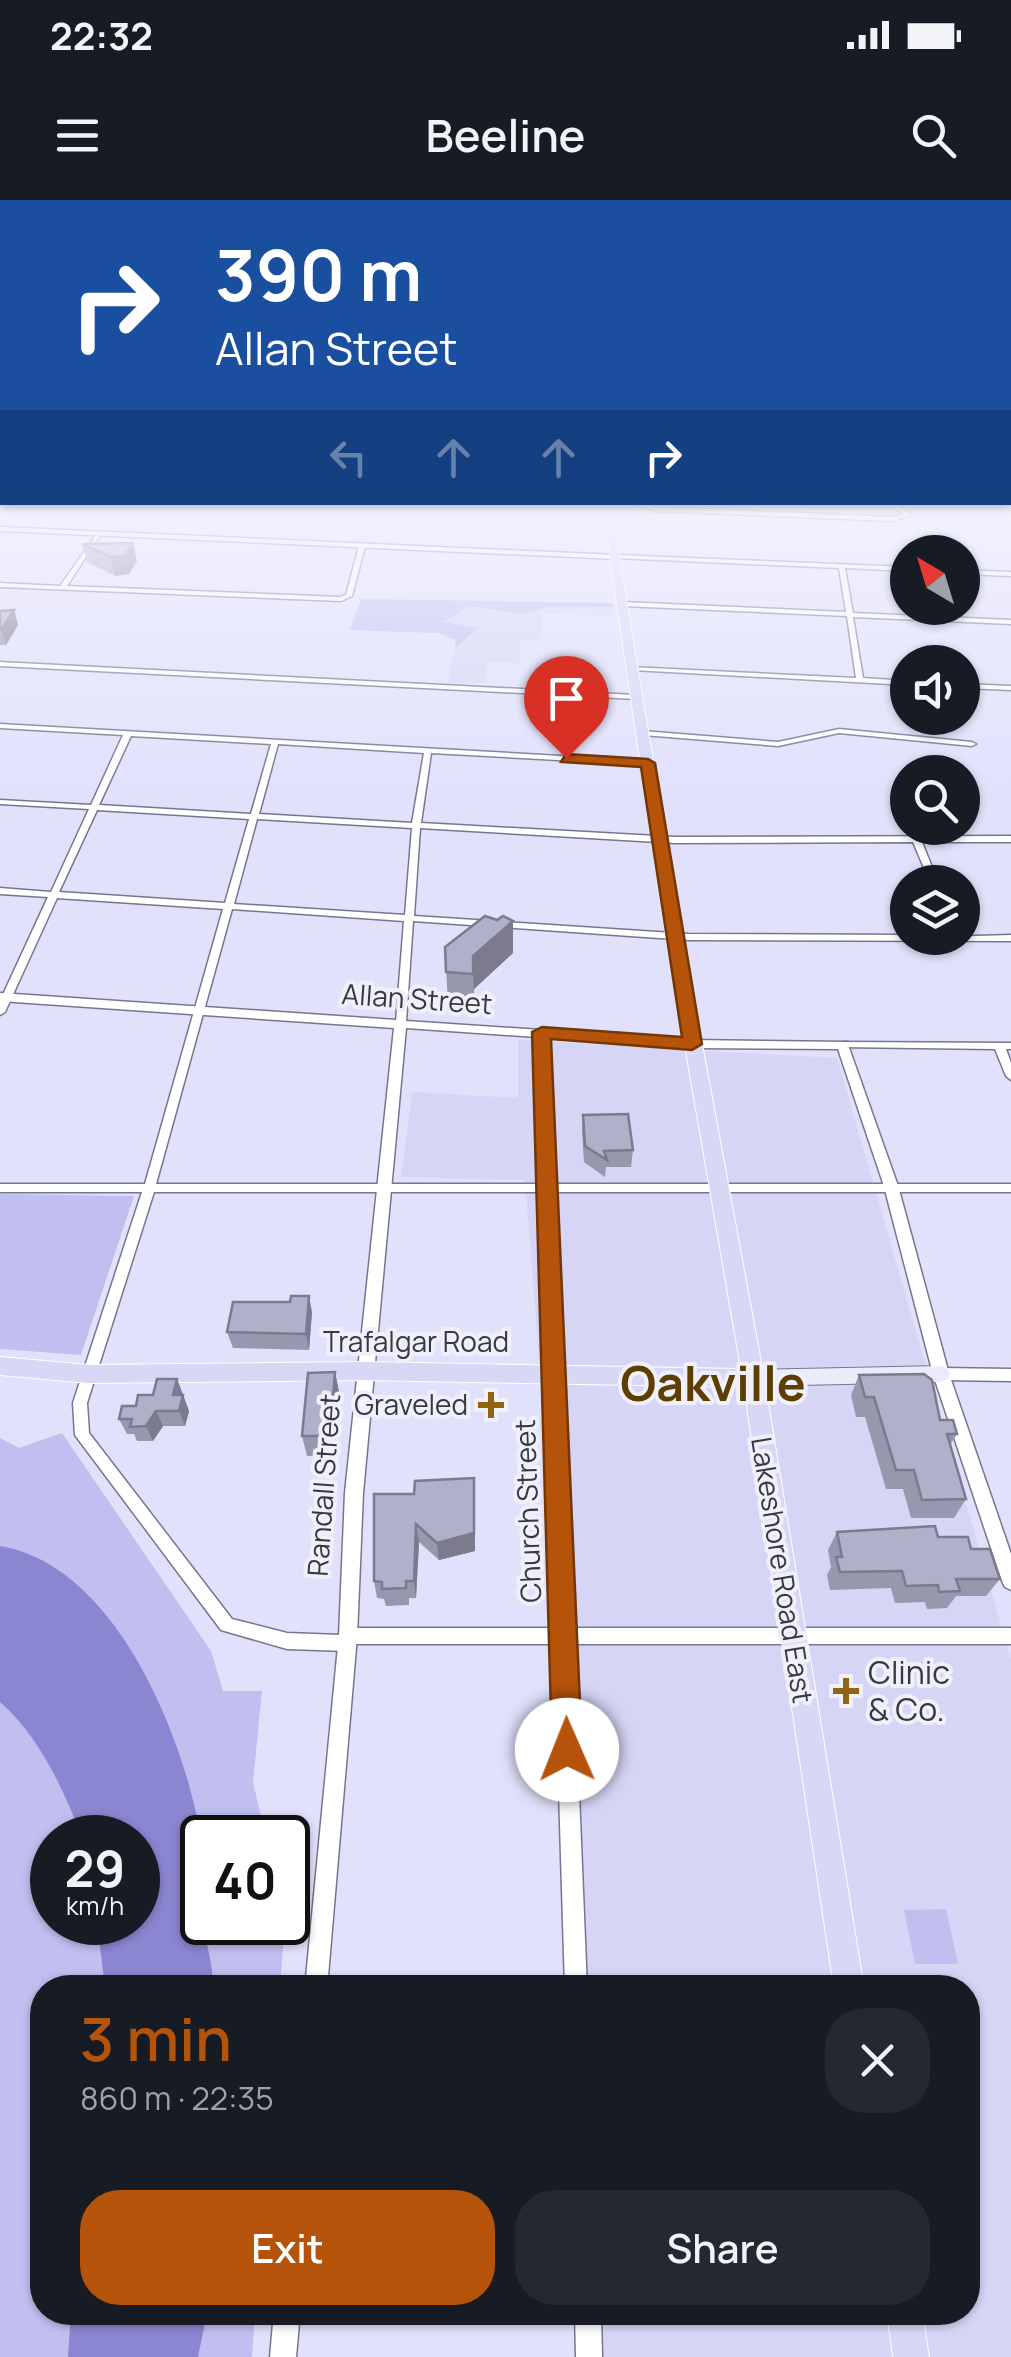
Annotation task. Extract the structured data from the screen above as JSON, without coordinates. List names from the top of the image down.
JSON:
{
  "streets": {
    "main road": ["Trafalgar Road", "Lakeshore Road East"],
    "street": ["Allan Street", "Randall Street", "Church Street"]
  },
  "crossings": [
    ["Allan Street", "Randall Street"],
    ["Allan Street", "Church Street"],
    ["Allan Street", "Lakeshore Road East"],
    ["Trafalgar Road", "Randall Street"],
    ["Trafalgar Road", "Church Street"],
    ["Trafalgar Road", "Lakeshore Road East"]
  ],
  "districts": ["Oakville"],
  "places": {
    "health": ["Graveled", "Clinic & Co."]
  },
  "north": "top left",
  "page": {
    "status": "22:32",
    "header": "Beeline",
    "turn": ["390 m", "Allan Street"],
    "speed": "29 km/h",
    "limit": "40",
    "heading": ["3 min", "860 m · 22:35"],
    "buttons": ["Exit", "Share"]
  }
}
